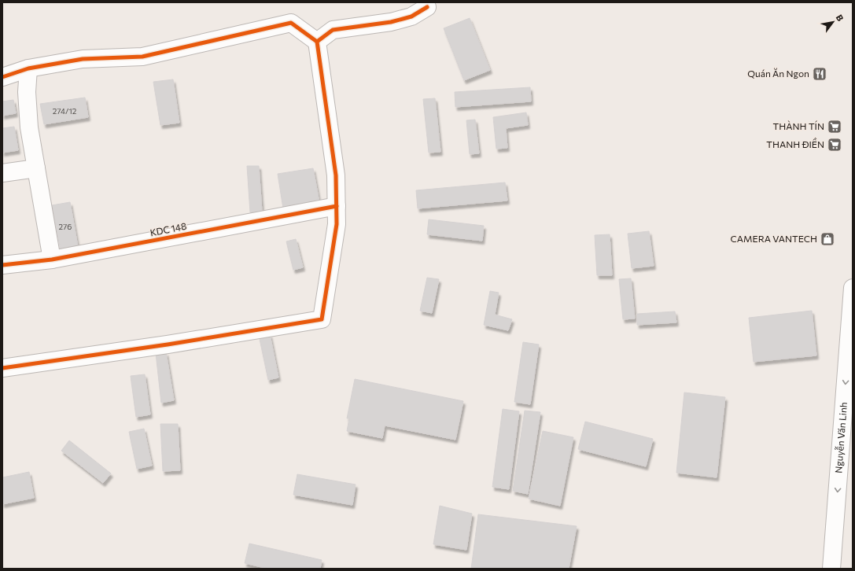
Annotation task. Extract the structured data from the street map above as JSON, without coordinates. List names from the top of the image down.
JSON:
{
  "streets": {
    "main road": ["KDC 148", "Nguyễn Văn Linh"]
  },
  "one_way": ["Nguyễn Văn Linh"],
  "places": {
    "restaurant": ["Quán Ăn Ngon"],
    "supermarket": ["THÀNH TÍN", "THANH ĐIỀN"],
    "shop": ["CAMERA VANTECH"]
  },
  "house_numbers": ["274/12", "276"],
  "north": "top right"
}
